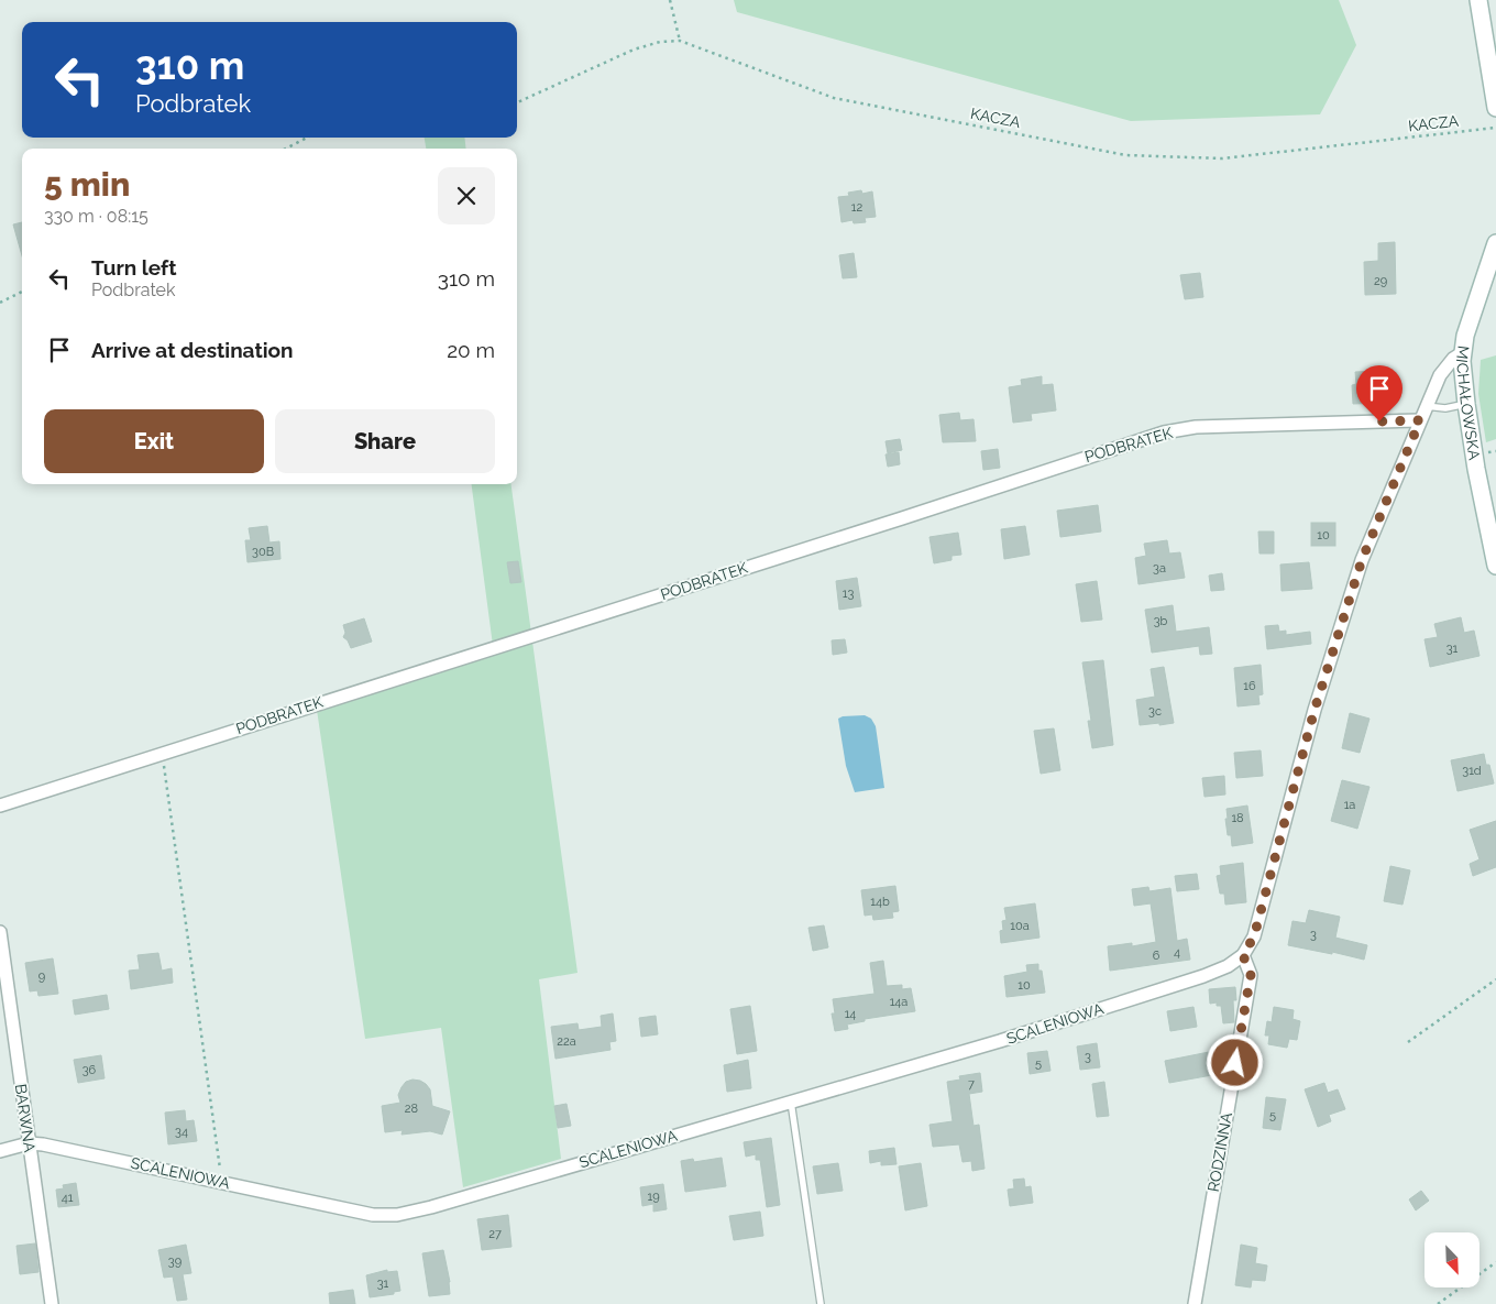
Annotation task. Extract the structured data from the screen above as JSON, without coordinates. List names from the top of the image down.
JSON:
{
  "streets": {
    "street": [
      "MICHAŁOWSKA",
      "PODBRATEK",
      "SCALENIOWA",
      "BARWNA",
      "RODZINNA"
    ],
    "path": ["KACZA"]
  },
  "crossings": [
    ["SCALENIOWA", "BARWNA"],
    ["SCALENIOWA", "RODZINNA"]
  ],
  "house_numbers": [
    "12",
    "29",
    "10",
    "30B",
    "3a",
    "13",
    "3b",
    "31",
    "16",
    "3c",
    "31d",
    "1a",
    "18",
    "14b",
    "10a",
    "3",
    "4",
    "6",
    "9",
    "10",
    "14a",
    "14",
    "22a",
    "3",
    "5",
    "36",
    "7",
    "28",
    "5",
    "34",
    "19",
    "41",
    "27",
    "39",
    "31"
  ],
  "north": "bottom right",
  "page": {
    "turn": ["310 m", "Podbratek"],
    "heading": ["5 min", "330 m · 08:15"],
    "list": [
      {
        "name": "Turn left",
        "note": "Podbratek",
        "value": "310 m"
      },
      {
        "name": "Arrive at destination",
        "value": "20 m"
      }
    ],
    "buttons": ["Exit", "Share"]
  }
}
